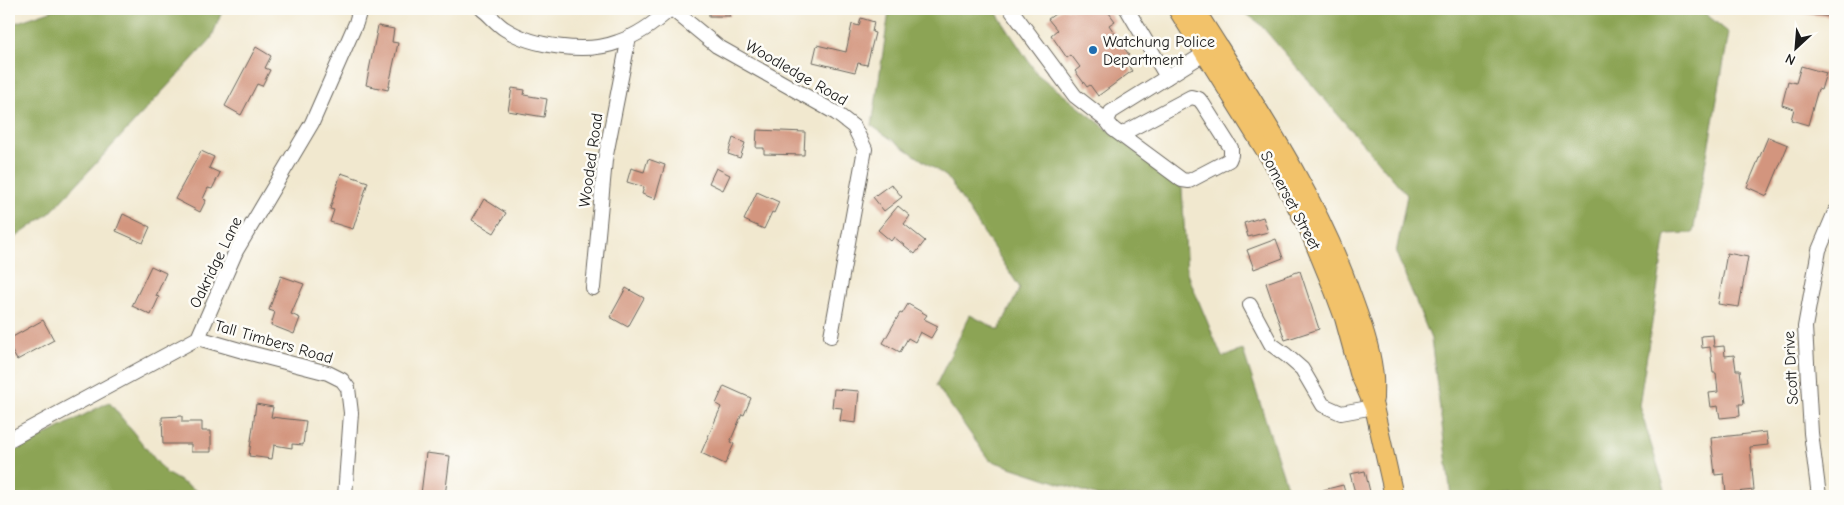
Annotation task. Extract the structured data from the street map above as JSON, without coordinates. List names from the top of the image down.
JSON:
{
  "streets": {
    "main road": ["Somerset Street"],
    "street": [
      "Woodledge Road",
      "Wooded Road",
      "Oakridge Lane",
      "Tall Timbers Road",
      "Scott Drive"
    ]
  },
  "crossings": [
    ["Oakridge Lane", "Tall Timbers Road"]
  ],
  "places": ["Watchung Police Department"],
  "north": "bottom left"
}
